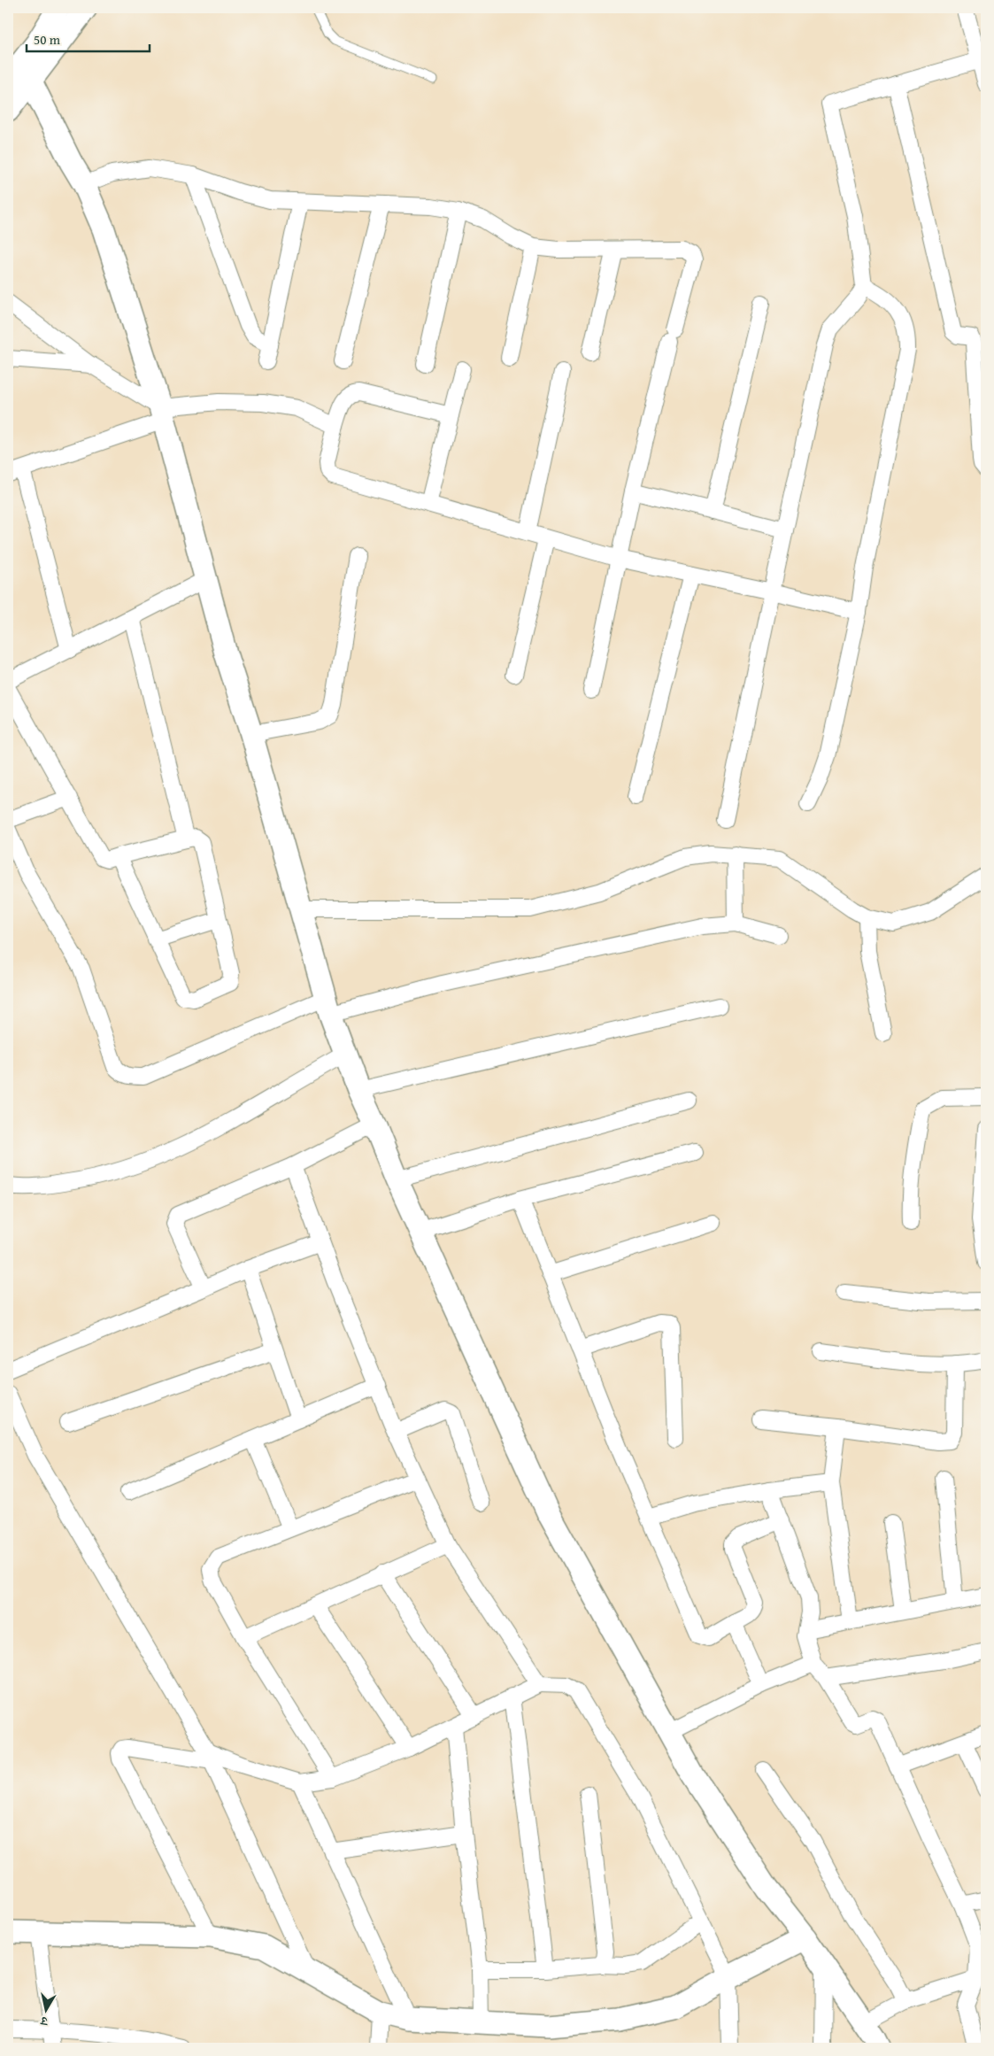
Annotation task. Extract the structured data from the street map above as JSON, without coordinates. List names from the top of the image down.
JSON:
{
  "scale_bar": "50 m",
  "north": "bottom"
}
